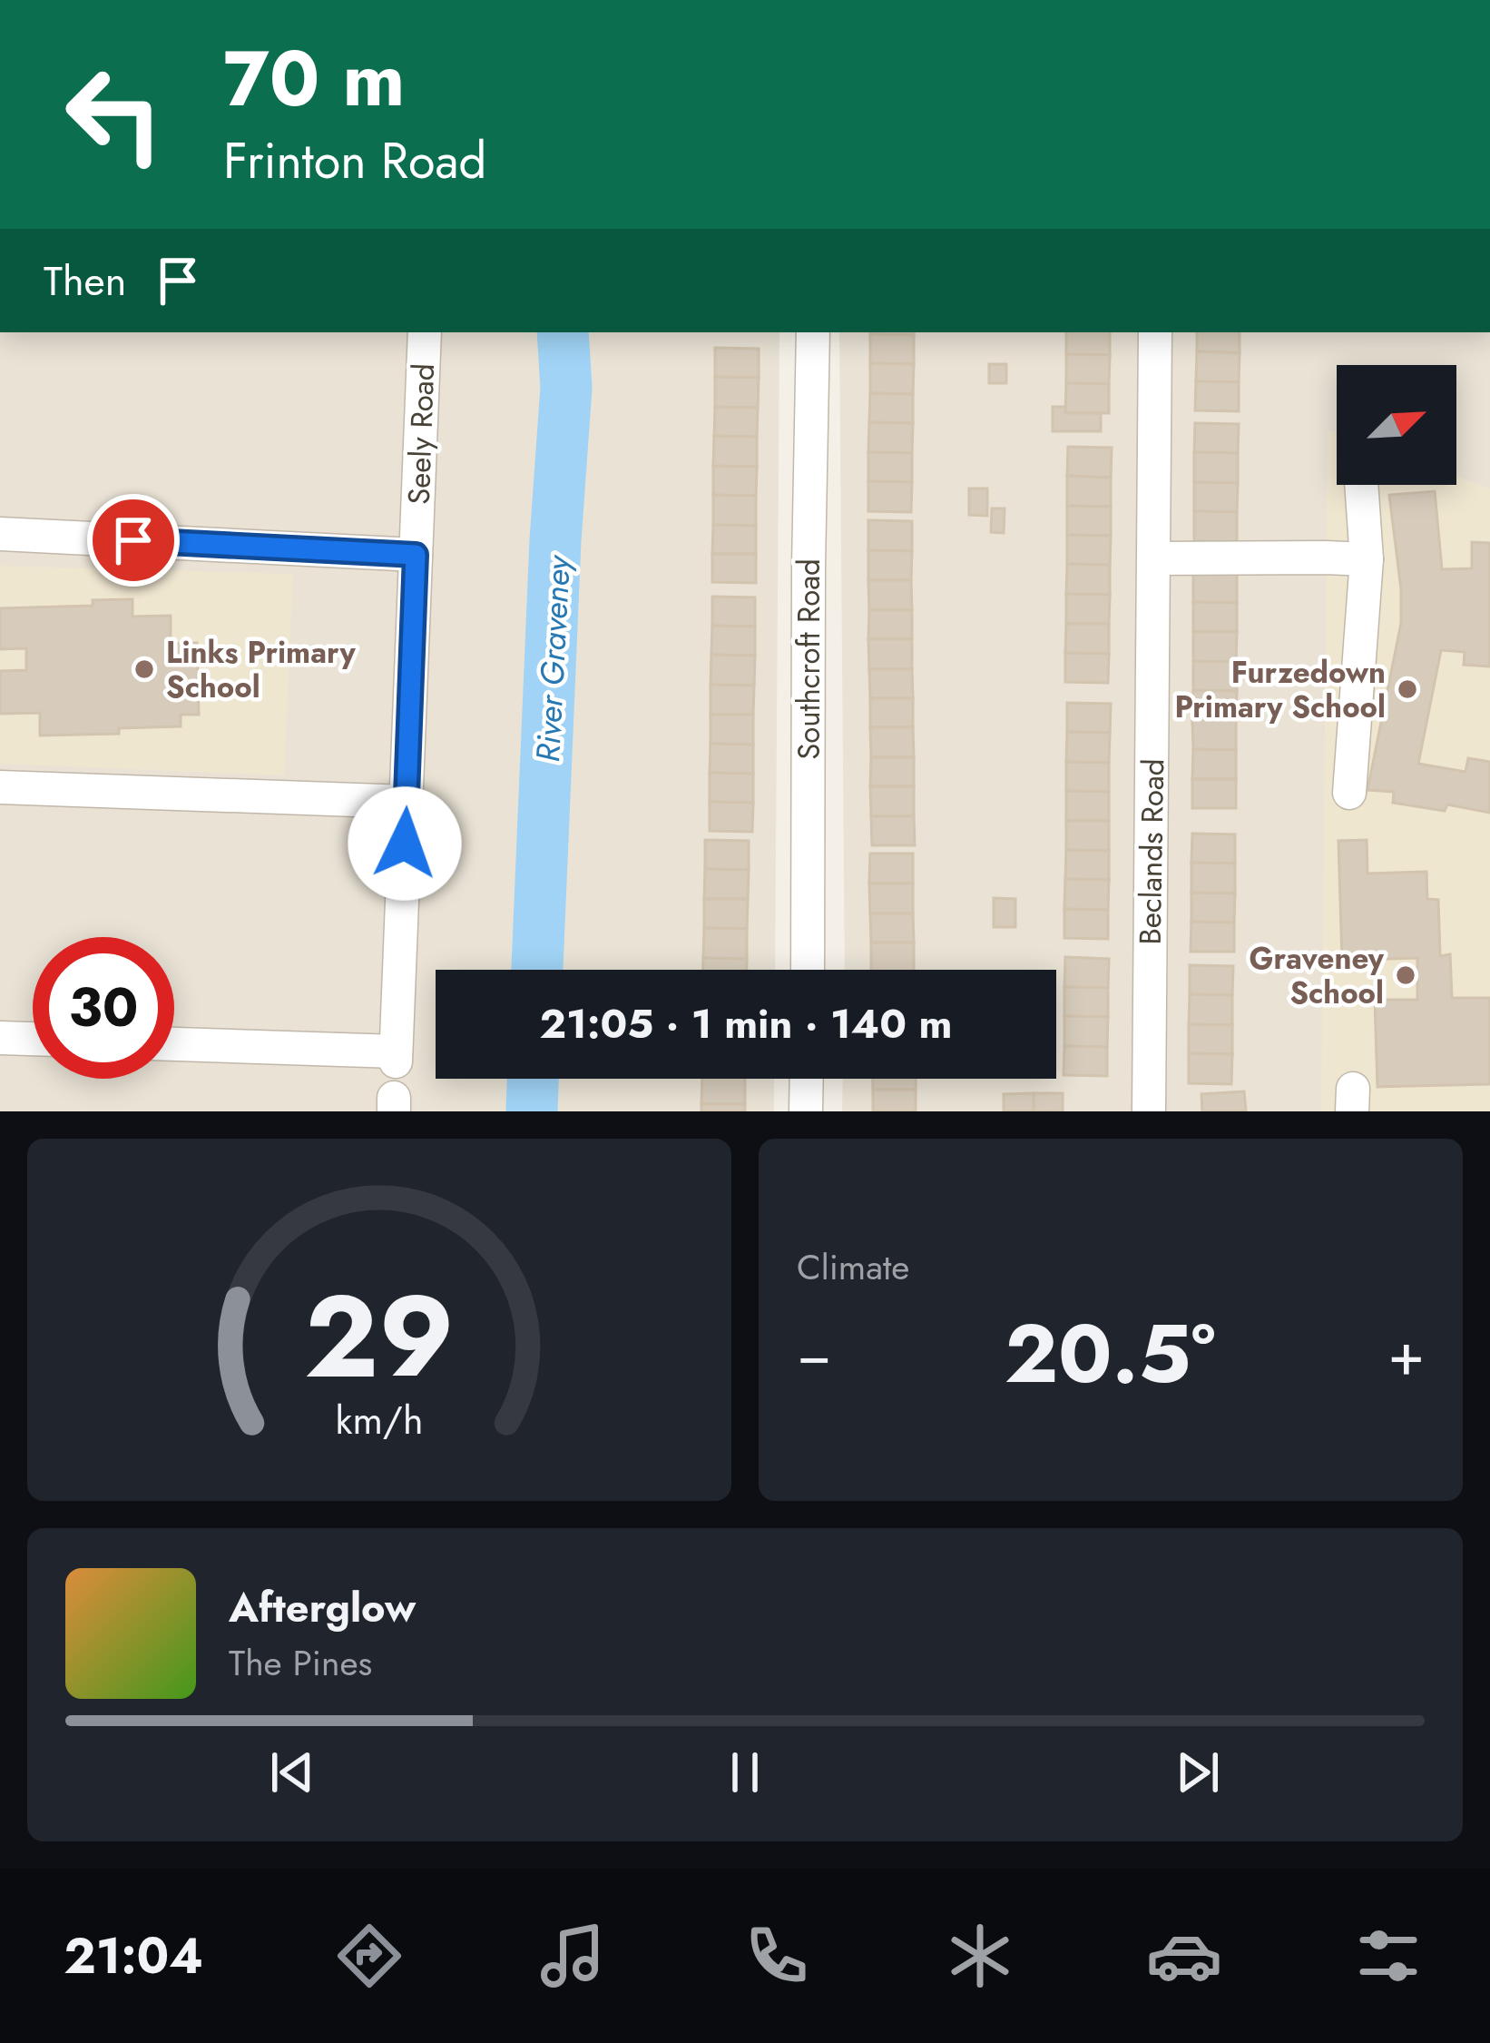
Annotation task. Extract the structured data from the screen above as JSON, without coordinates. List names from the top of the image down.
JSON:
{
  "streets": {
    "street": ["Seely Road", "Southcroft Road", "Beclands Road"]
  },
  "water": ["River Graveney"],
  "places": ["Links Primary School", "Furzedown Primary School", "Graveney School"],
  "north": "top right",
  "page": {
    "turn": ["70 m", "Frinton Road"],
    "then": "Then",
    "limit": "30",
    "trip": "21:05 · 1 min · 140 m",
    "tile": "Climate",
    "heat": ["−", "20.5°", "+"],
    "song": ["Afterglow", "The Pines"],
    "tabs": "21:04",
    "gauge": ["29", "km/h"]
  }
}
